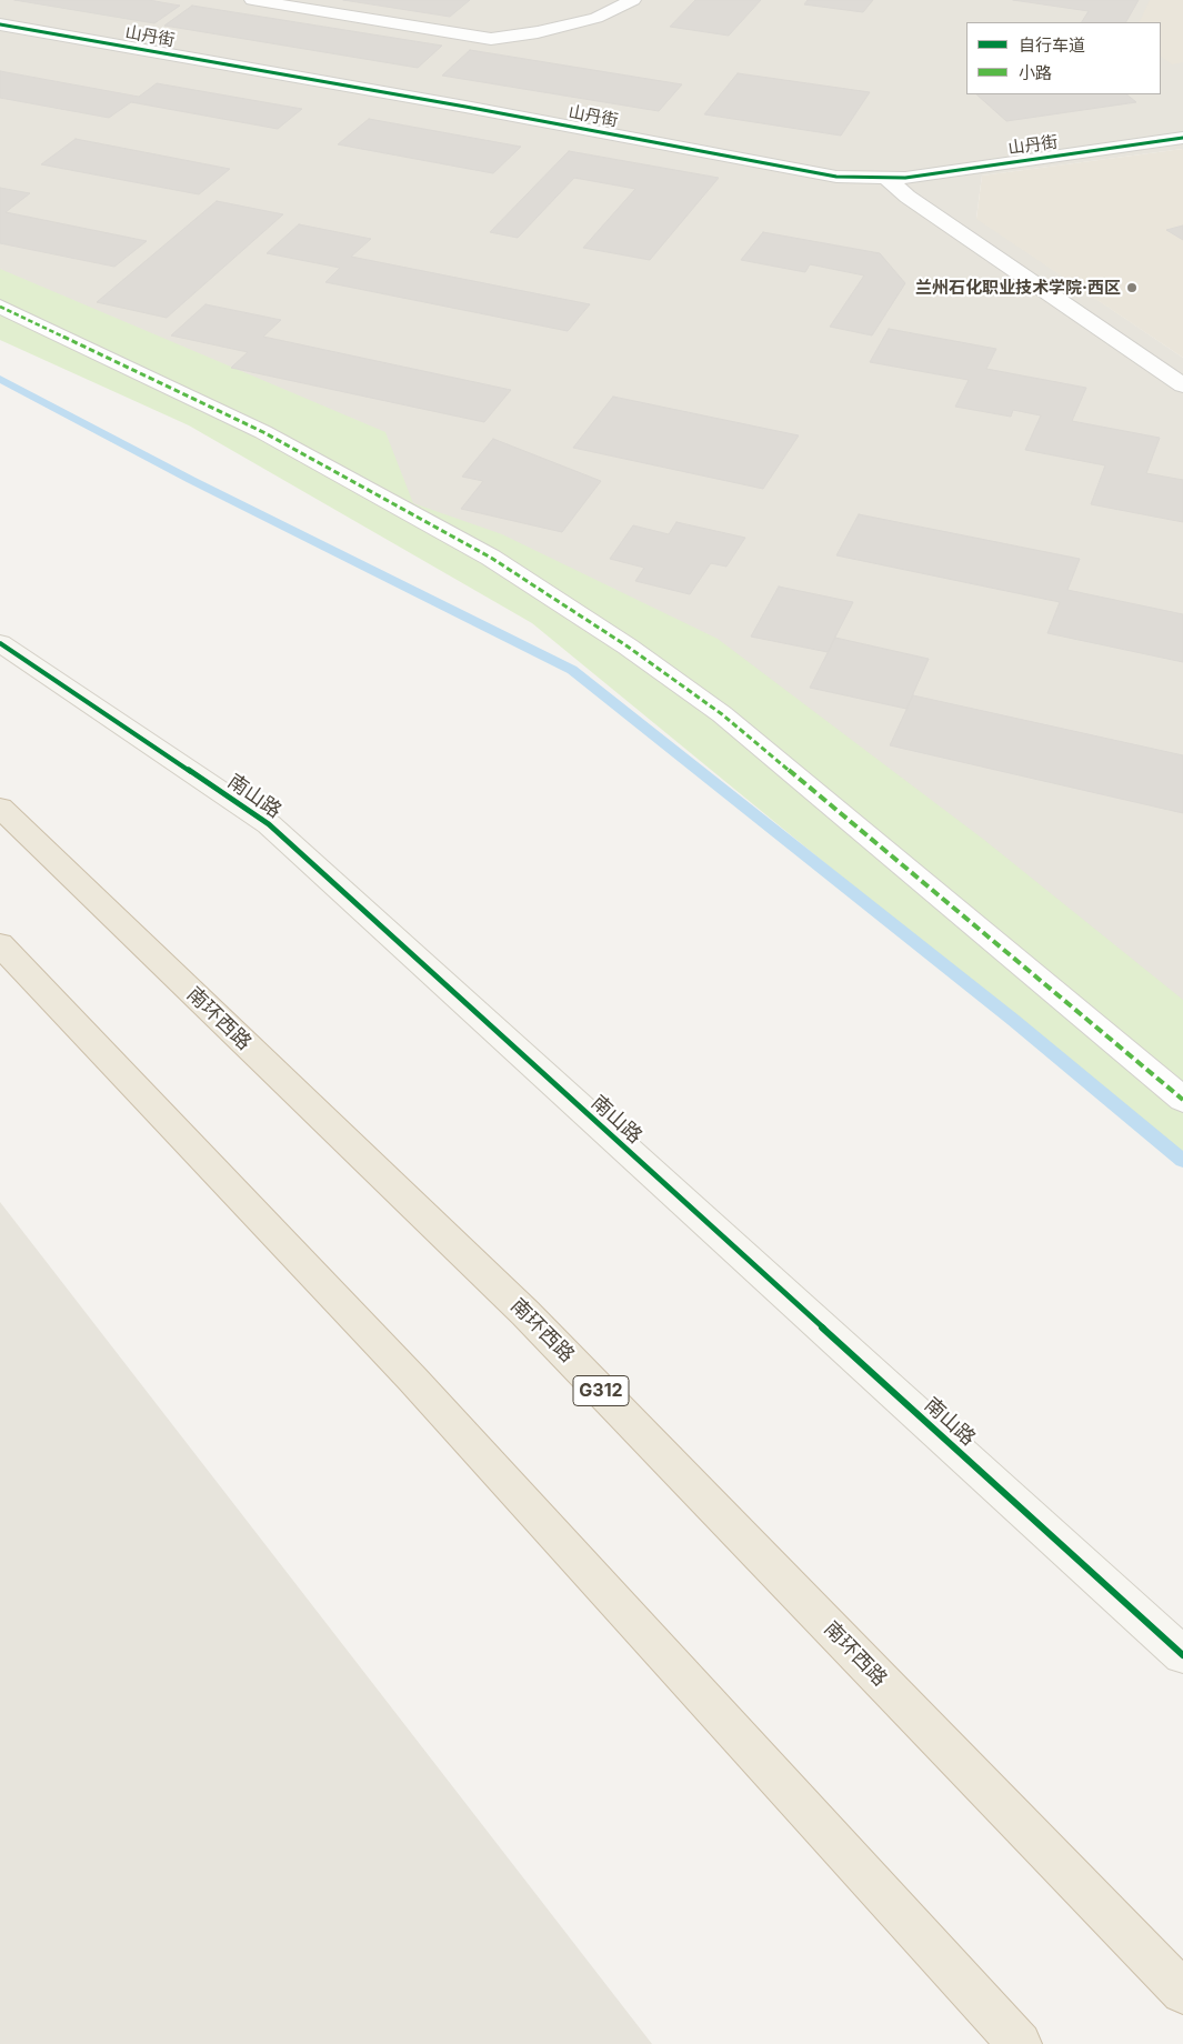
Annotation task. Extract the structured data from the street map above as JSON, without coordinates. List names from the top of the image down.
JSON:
{
  "streets": {
    "highway": ["南环西路", "G312"],
    "street": ["山丹街", "南山路"]
  },
  "places": ["兰州石化职业技术学院·西区"],
  "legend": ["自行车道", "小路"]
}
